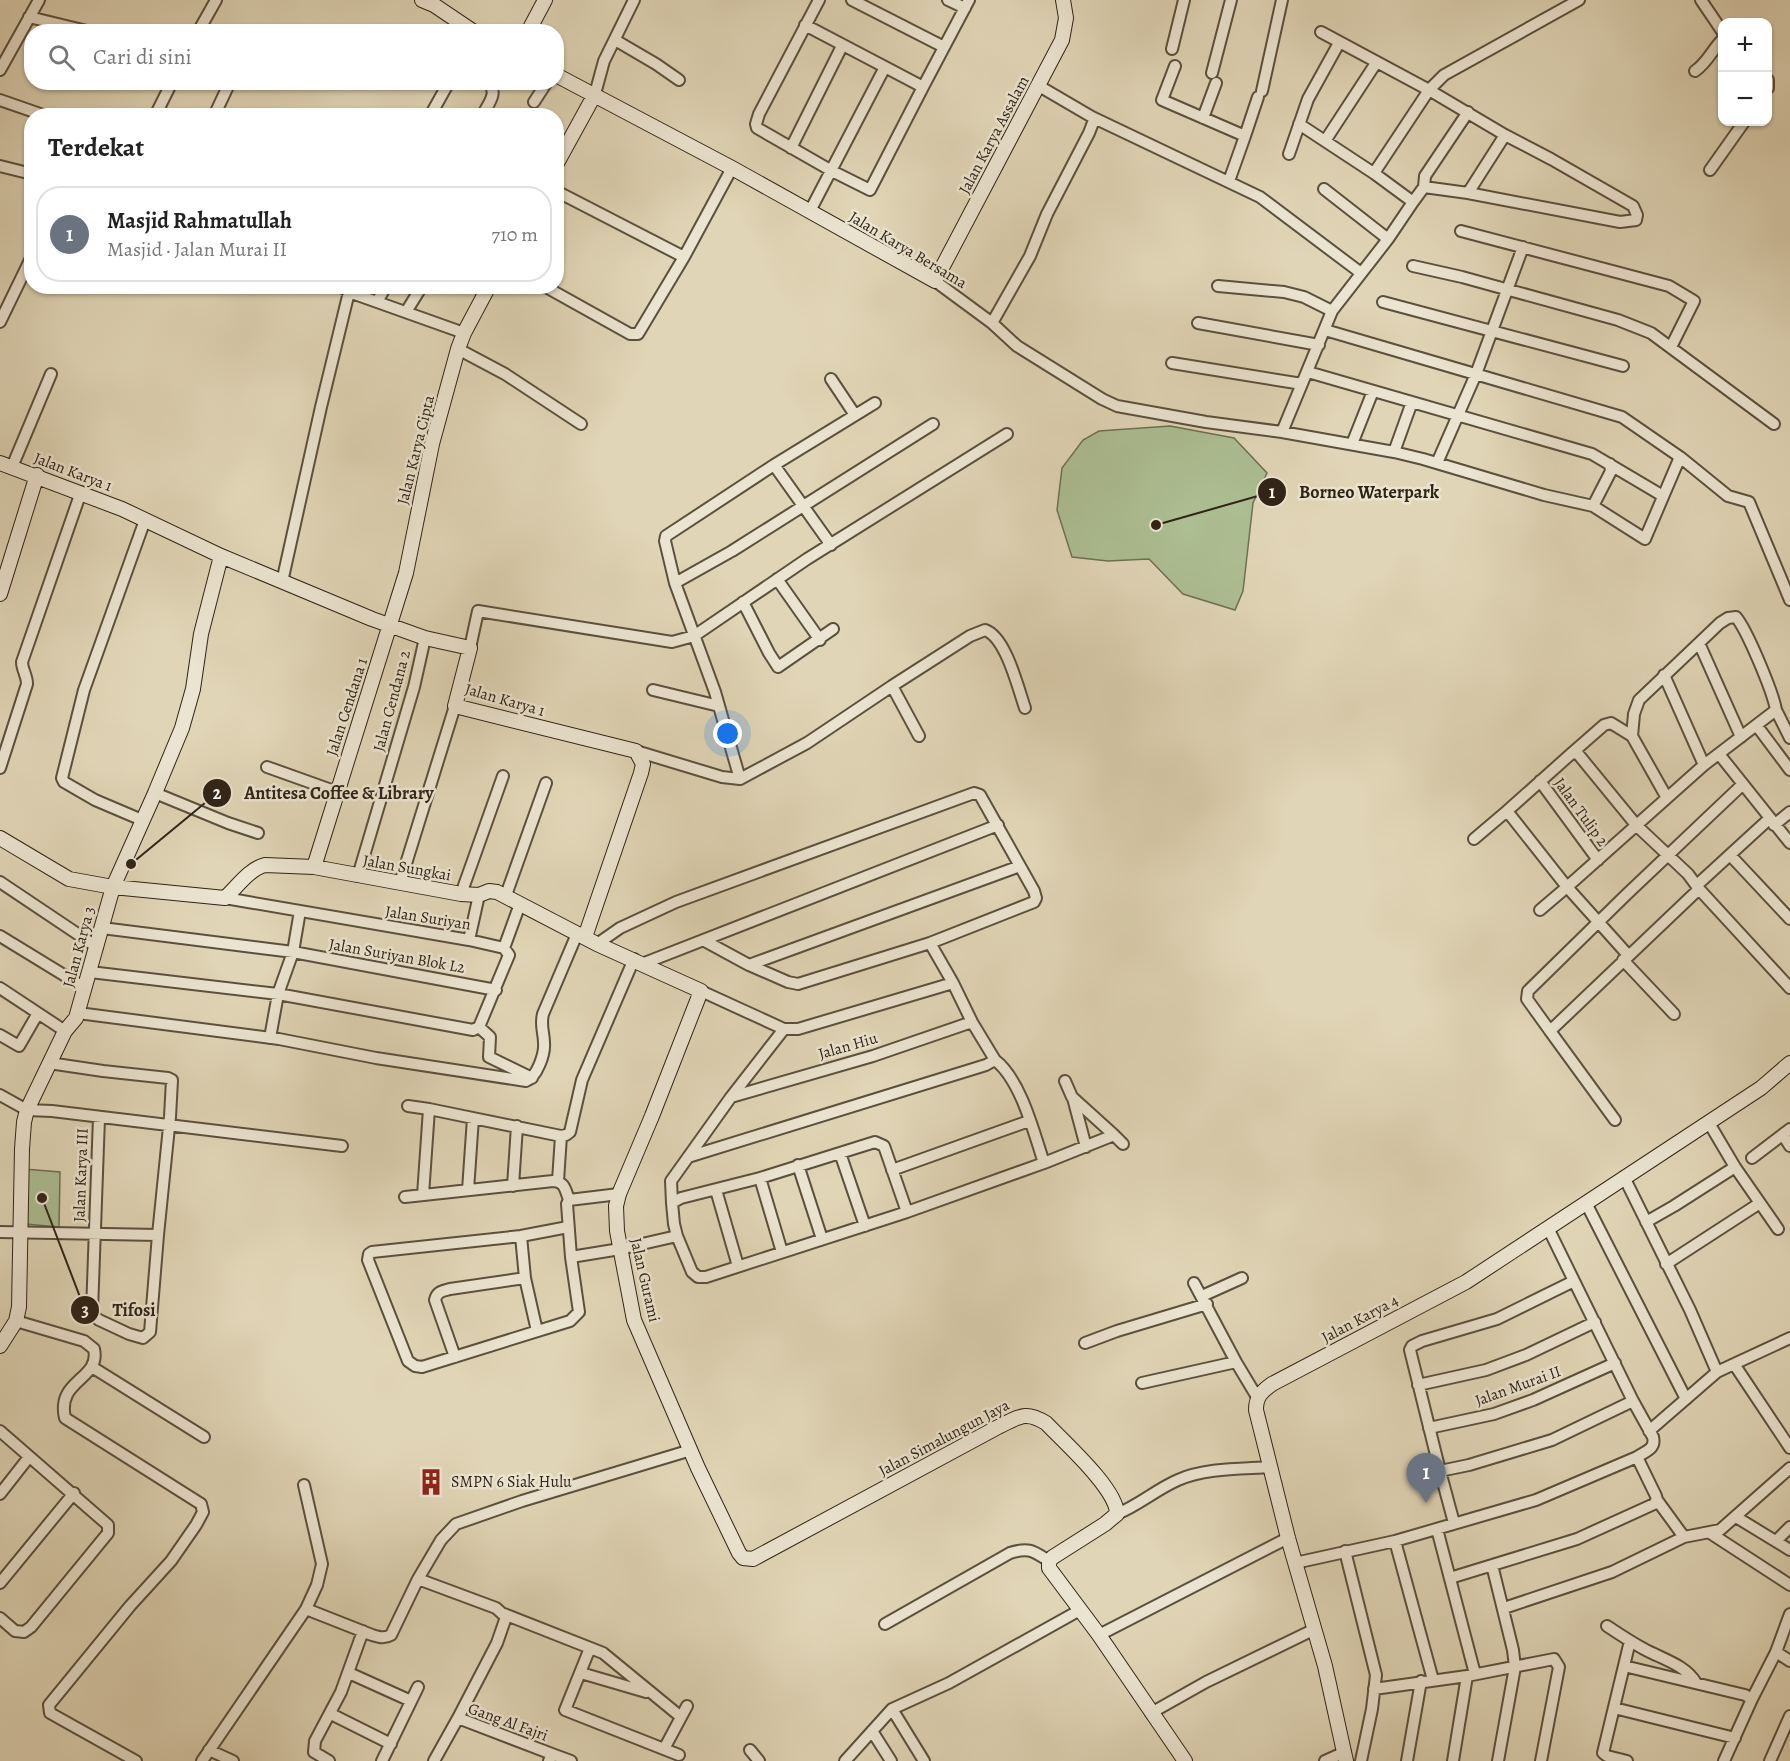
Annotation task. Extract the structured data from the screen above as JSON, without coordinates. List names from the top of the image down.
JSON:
{
  "streets": {
    "street": [
      "Jalan Karya Assalam",
      "Jalan Karya Bersama",
      "Jalan Karya Cipta",
      "Jalan Karya 1",
      "Jalan Cendana 2",
      "Jalan Cendana 1",
      "Jalan Tulip 2",
      "Jalan Sungkai",
      "Jalan Suriyan",
      "Jalan Karya 3",
      "Jalan Suriyan Blok L2",
      "Jalan Hiu",
      "Jalan Karya III",
      "Jalan Gurami",
      "Jalan Karya 4",
      "Jalan Murai II",
      "Jalan Simalungun Jaya",
      "Gang Al Fajri"
    ]
  },
  "crossings": [
    ["Jalan Karya Assalam", "Jalan Karya Bersama"],
    ["Jalan Karya Cipta", "Jalan Karya 1"],
    ["Jalan Karya Cipta", "Jalan Cendana 1"],
    ["Jalan Karya 1", "Jalan Cendana 2"],
    ["Jalan Karya 1", "Jalan Cendana 1"],
    ["Jalan Karya 1", "Jalan Karya 3"],
    ["Jalan Cendana 2", "Jalan Sungkai"],
    ["Jalan Cendana 1", "Jalan Sungkai"],
    ["Jalan Sungkai", "Jalan Suriyan"],
    ["Jalan Karya 3", "Jalan Suriyan Blok L2"],
    ["Jalan Gurami", "Jalan Simalungun Jaya"]
  ],
  "places": {
    "other": ["Borneo Waterpark", "Antitesa Coffee & Library", "Tifosi"],
    "building": ["SMPN 6 Siak Hulu"]
  },
  "page": {
    "map_buttons": ["+", "−"],
    "search": "Cari di sini",
    "heading": "Terdekat",
    "list": [
      {
        "mark": "1",
        "name": "Masjid Rahmatullah",
        "note": "Masjid · Jalan Murai II",
        "value": "710 m"
      }
    ],
    "pins": "1"
  }
}
